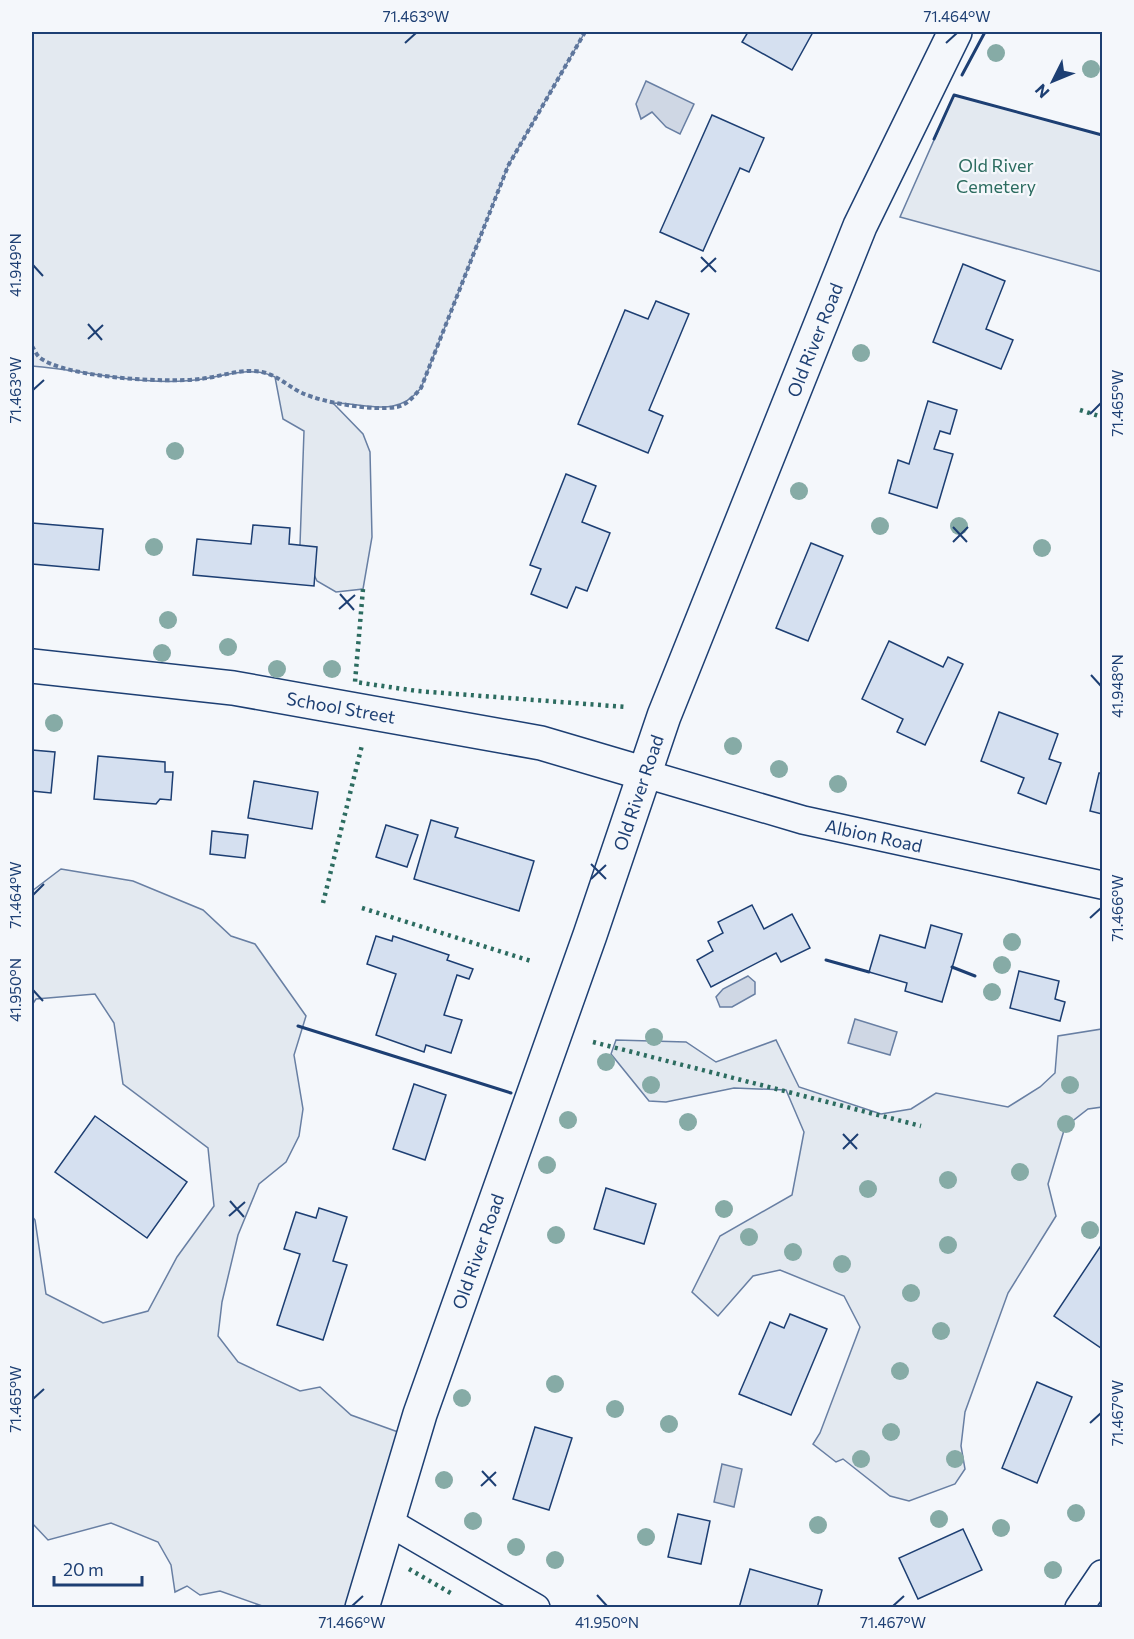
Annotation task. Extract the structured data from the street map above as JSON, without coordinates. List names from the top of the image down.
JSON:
{
  "streets": {
    "main road": ["Old River Road", "School Street"],
    "street": ["Albion Road"]
  },
  "crossings": [
    ["Old River Road", "School Street"],
    ["Old River Road", "Albion Road"],
    ["School Street", "Albion Road"]
  ],
  "parks": ["Old River Cemetery"],
  "scale_bar": "20 m",
  "north": "bottom left",
  "coordinates": [
    "71.463°W",
    "71.464°W",
    "41.949°N",
    "71.465°W",
    "41.948°N",
    "71.466°W",
    "41.950°N",
    "71.467°W"
  ]
}
